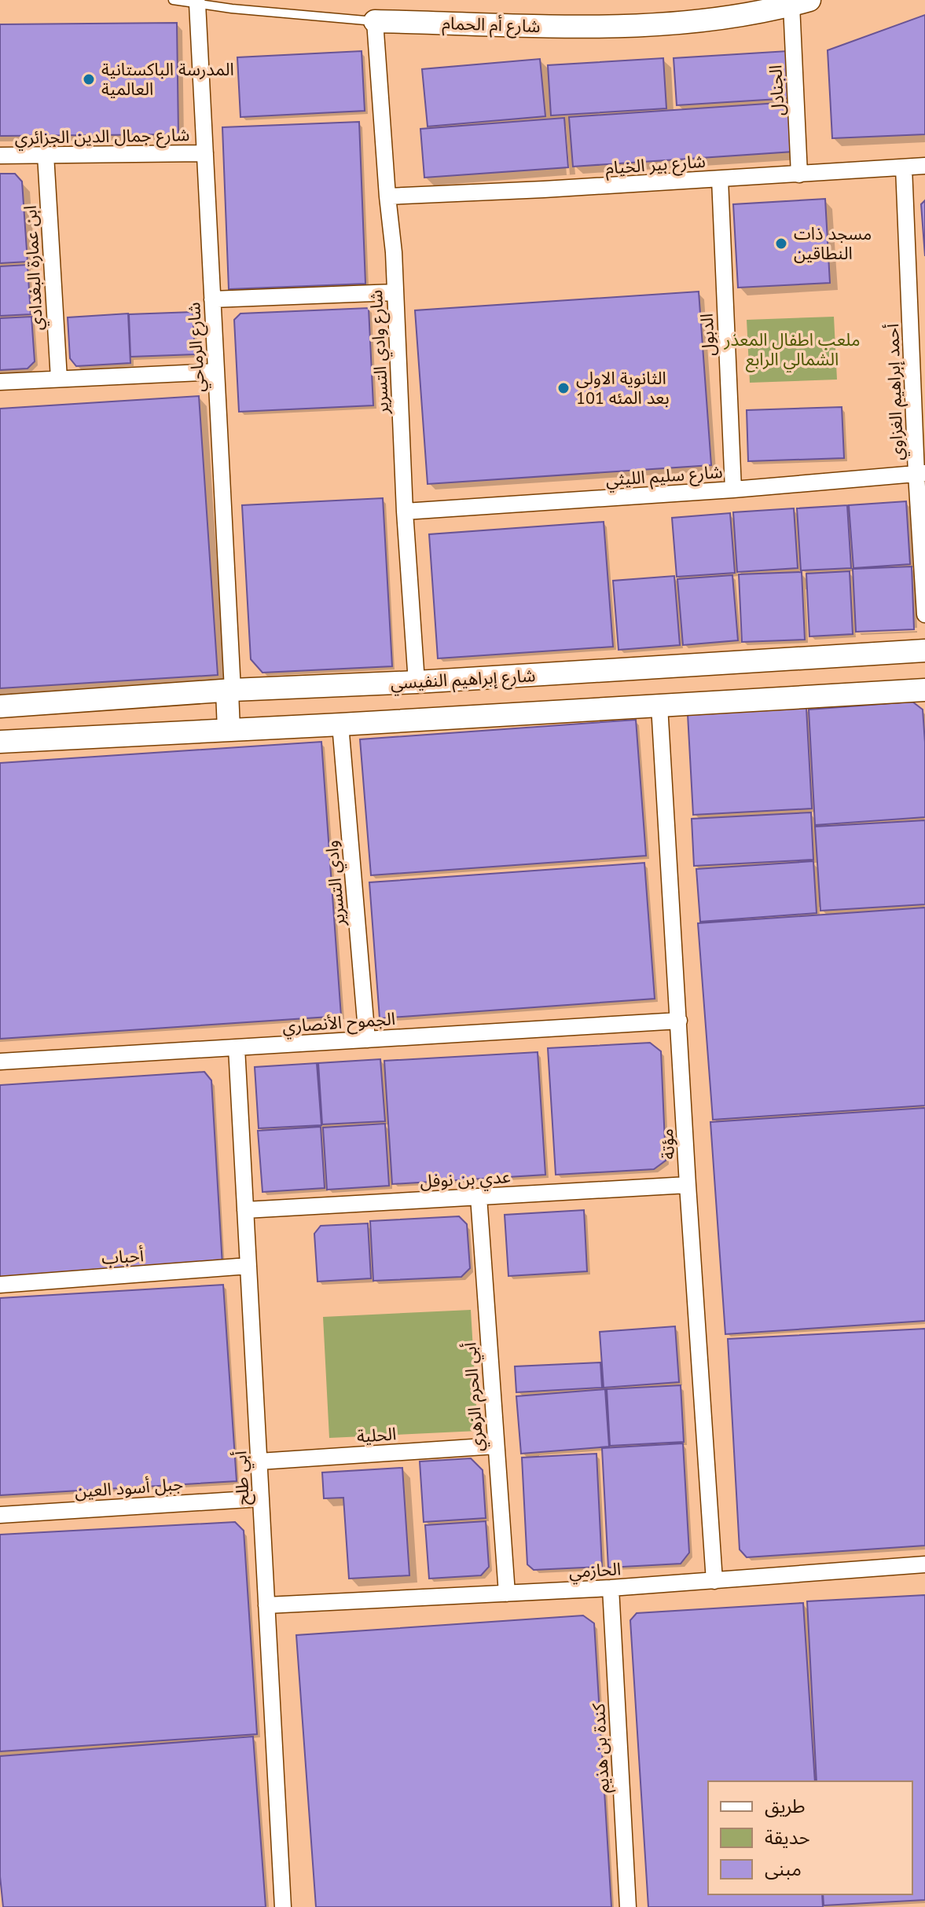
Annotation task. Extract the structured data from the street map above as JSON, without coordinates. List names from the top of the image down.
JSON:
{
  "streets": {
    "street": [
      "شارع أم الحمام",
      "الجنادل",
      "شارع جمال الدين الجزائري",
      "شارع بير الخيام",
      "ابن عمارة البغدادي",
      "الدبول",
      "شارع الرماحي",
      "شارع وادي التسرير",
      "أحمد إبراهيم الغزاوي",
      "شارع سليم الليثي",
      "شارع إبراهيم النفيسي",
      "وادي التسرير",
      "الجموح الأنصاري",
      "مؤتة",
      "عدي بن نوفل",
      "أحباب",
      "أبي الحرم الزهري",
      "الحلية",
      "أبي طلح",
      "جبل أسود العين",
      "الحازمي",
      "كندة بن هذيم"
    ]
  },
  "crossings": [
    ["شارع أم الحمام", "الجنادل"],
    ["شارع أم الحمام", "شارع الرماحي"],
    ["شارع أم الحمام", "شارع وادي التسرير"],
    ["الجنادل", "شارع بير الخيام"],
    ["شارع جمال الدين الجزائري", "ابن عمارة البغدادي"],
    ["شارع جمال الدين الجزائري", "شارع الرماحي"],
    ["شارع بير الخيام", "الدبول"],
    ["شارع بير الخيام", "شارع وادي التسرير"],
    ["شارع بير الخيام", "أحمد إبراهيم الغزاوي"],
    ["الدبول", "شارع سليم الليثي"],
    ["شارع الرماحي", "شارع إبراهيم النفيسي"],
    ["شارع وادي التسرير", "شارع سليم الليثي"],
    ["شارع وادي التسرير", "شارع إبراهيم النفيسي"],
    ["أحمد إبراهيم الغزاوي", "شارع سليم الليثي"],
    ["وادي التسرير", "الجموح الأنصاري"],
    ["الجموح الأنصاري", "مؤتة"],
    ["الجموح الأنصاري", "أبي طلح"],
    ["مؤتة", "عدي بن نوفل"],
    ["مؤتة", "الحازمي"],
    ["عدي بن نوفل", "أبي الحرم الزهري"],
    ["عدي بن نوفل", "أبي طلح"],
    ["أحباب", "أبي طلح"],
    ["أبي الحرم الزهري", "الحلية"],
    ["أبي الحرم الزهري", "الحازمي"],
    ["الحلية", "أبي طلح"],
    ["أبي طلح", "جبل أسود العين"],
    ["أبي طلح", "الحازمي"],
    ["الحازمي", "كندة بن هذيم"]
  ],
  "parks": ["ملعب اطفال المعذر الشمالي الرابع"],
  "places": ["المدرسة الباكستانية العالمية", "مسجد ذات النطاقين", "الثانوية الاولى بعد المئه 101"],
  "legend": ["طريق", "حديقة", "مبنى"]
}
